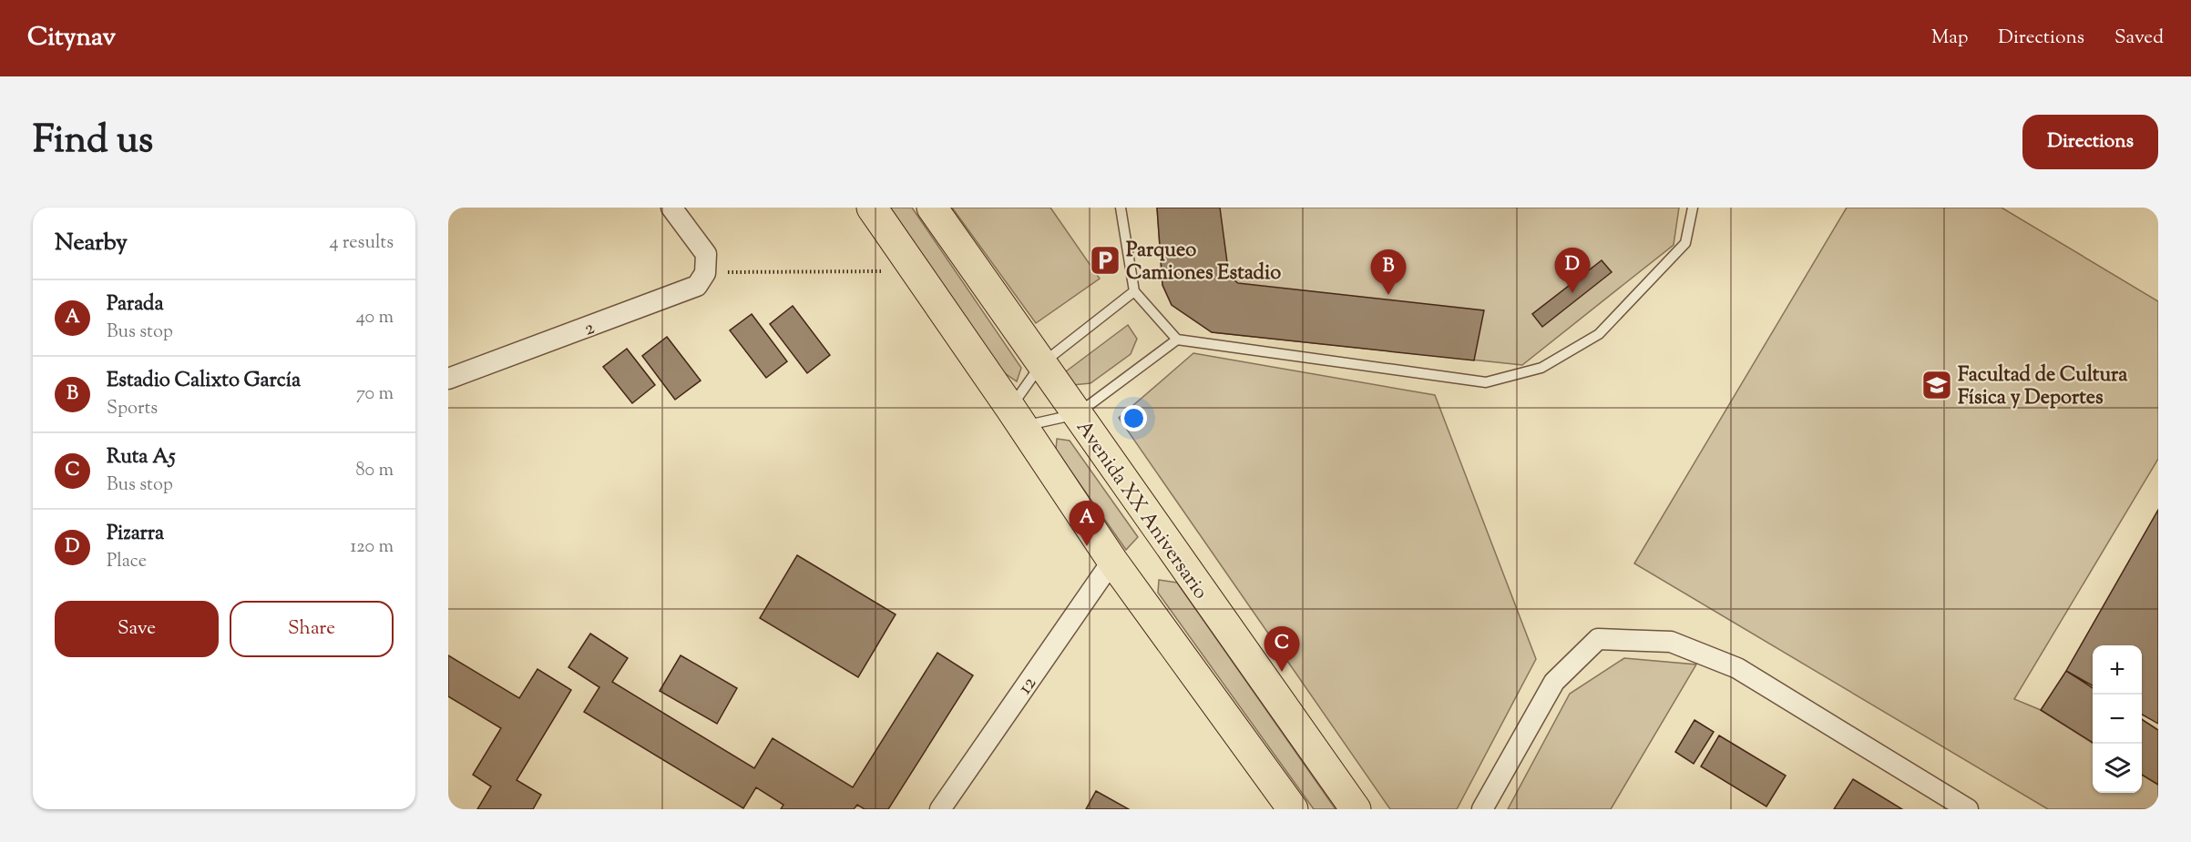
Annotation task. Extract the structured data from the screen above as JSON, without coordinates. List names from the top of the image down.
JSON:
{
  "streets": {
    "main road": ["Avenida XX Aniversario"],
    "street": ["2", "12"]
  },
  "places": {
    "parking": ["Parqueo Camiones Estadio"],
    "school or university": ["Facultad de Cultura Física y Deportes"]
  },
  "page": {
    "header": "Citynav",
    "nav": ["Map", "Directions", "Saved"],
    "title": "Find us",
    "buttons": [
      "Directions",
      ["Save", "Share"]
    ],
    "heading": ["Nearby", "4 results"],
    "pins": [
      "D",
      "B",
      "A",
      "C"
    ],
    "list": [
      {
        "mark": "A",
        "name": "Parada",
        "note": "Bus stop",
        "value": "40 m"
      },
      {
        "mark": "B",
        "name": "Estadio Calixto García",
        "note": "Sports",
        "value": "70 m"
      },
      {
        "mark": "C",
        "name": "Ruta A5",
        "note": "Bus stop",
        "value": "80 m"
      },
      {
        "mark": "D",
        "name": "Pizarra",
        "note": "Place",
        "value": "120 m"
      }
    ],
    "map_buttons": ["+", "−"]
  }
}
